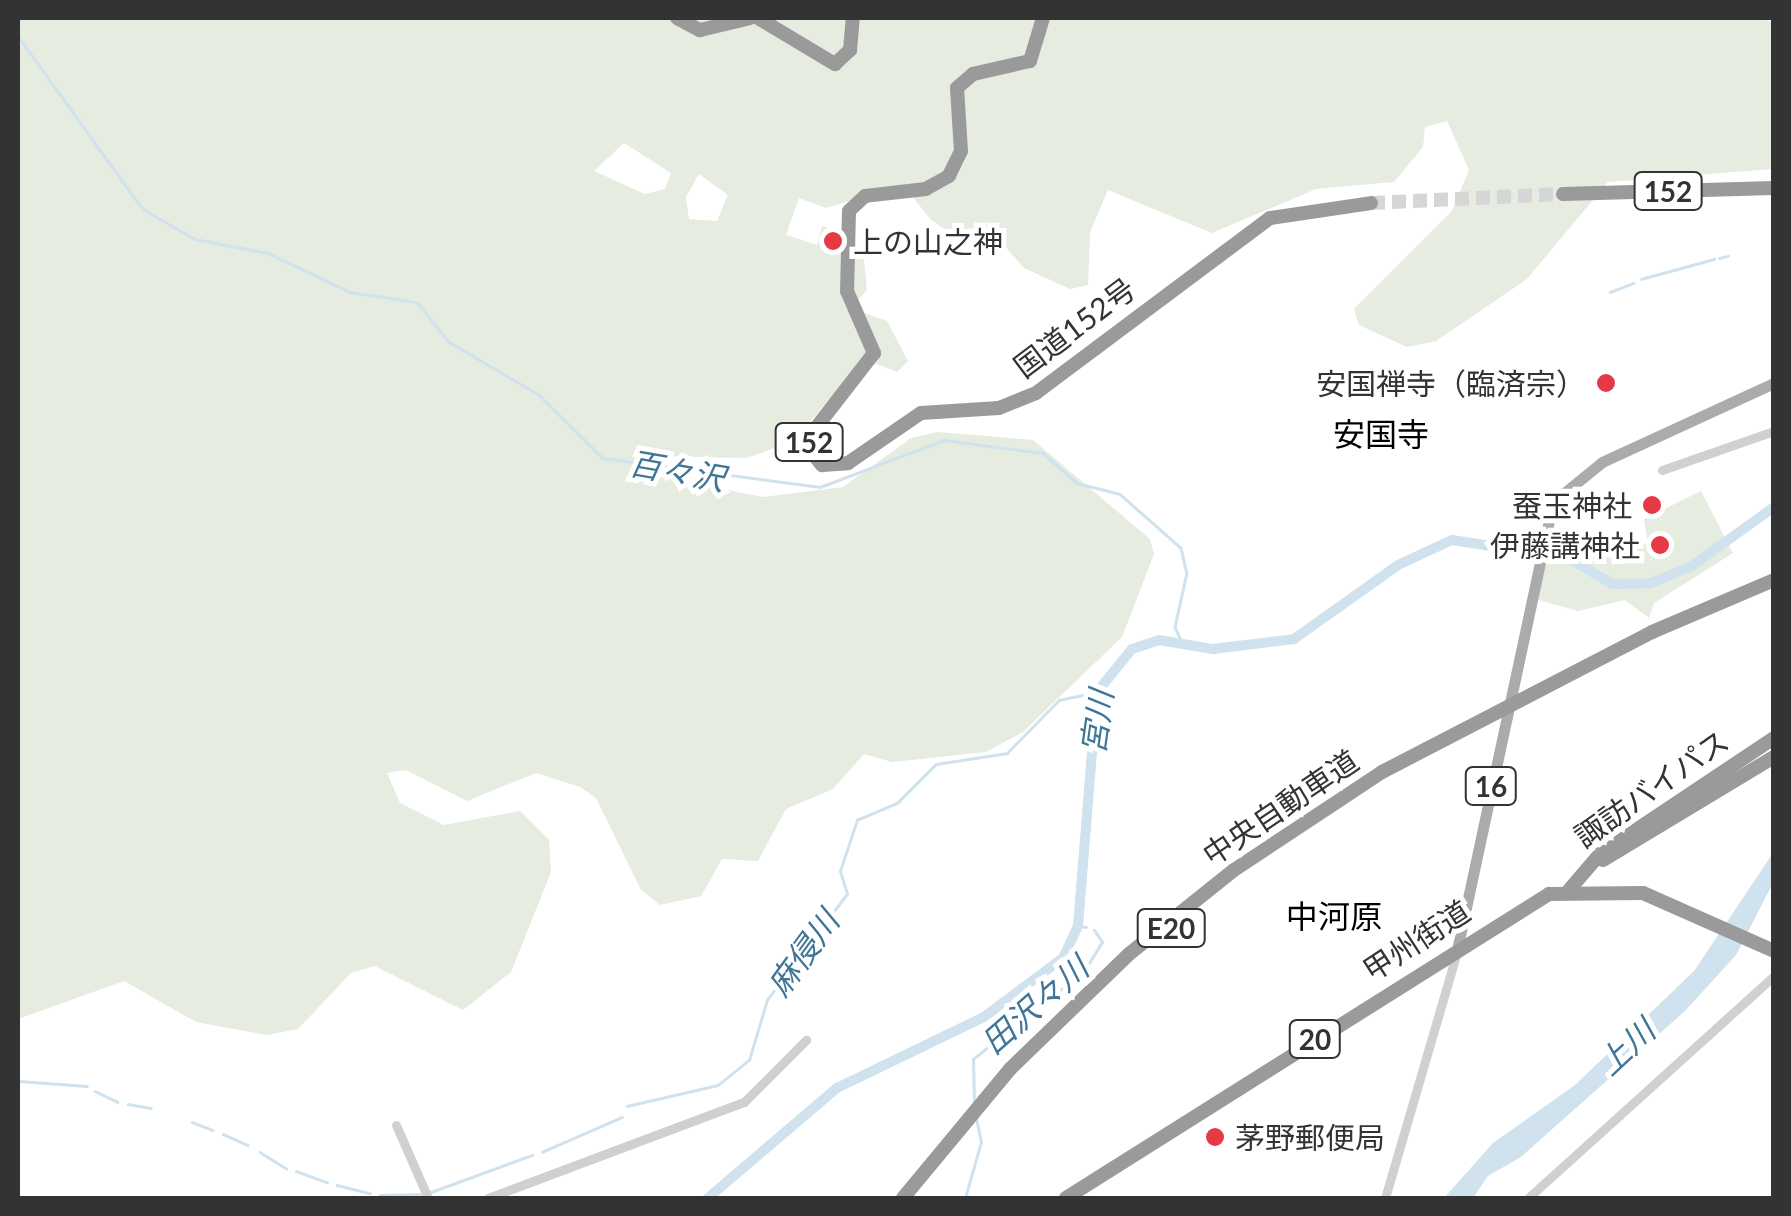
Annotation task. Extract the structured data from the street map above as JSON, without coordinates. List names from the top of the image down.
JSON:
{
  "streets": {
    "highway": [
      "152",
      "国道152号",
      "諏訪バイパス",
      "中央自動車道",
      "E20",
      "甲州街道",
      "20"
    ],
    "main road": ["16"]
  },
  "crossings": [
    ["16", "甲州街道"],
    ["諏訪バイパス", "甲州街道"]
  ],
  "districts": ["安国寺", "中河原"],
  "water": [
    "百々沢",
    "宮川",
    "麻侵川",
    "田沢々川",
    "上川"
  ],
  "places": [
    "上の山之神",
    "安国禅寺（臨済宗）",
    "蚕玉神社",
    "伊藤講神社",
    "茅野郵便局"
  ]
}
